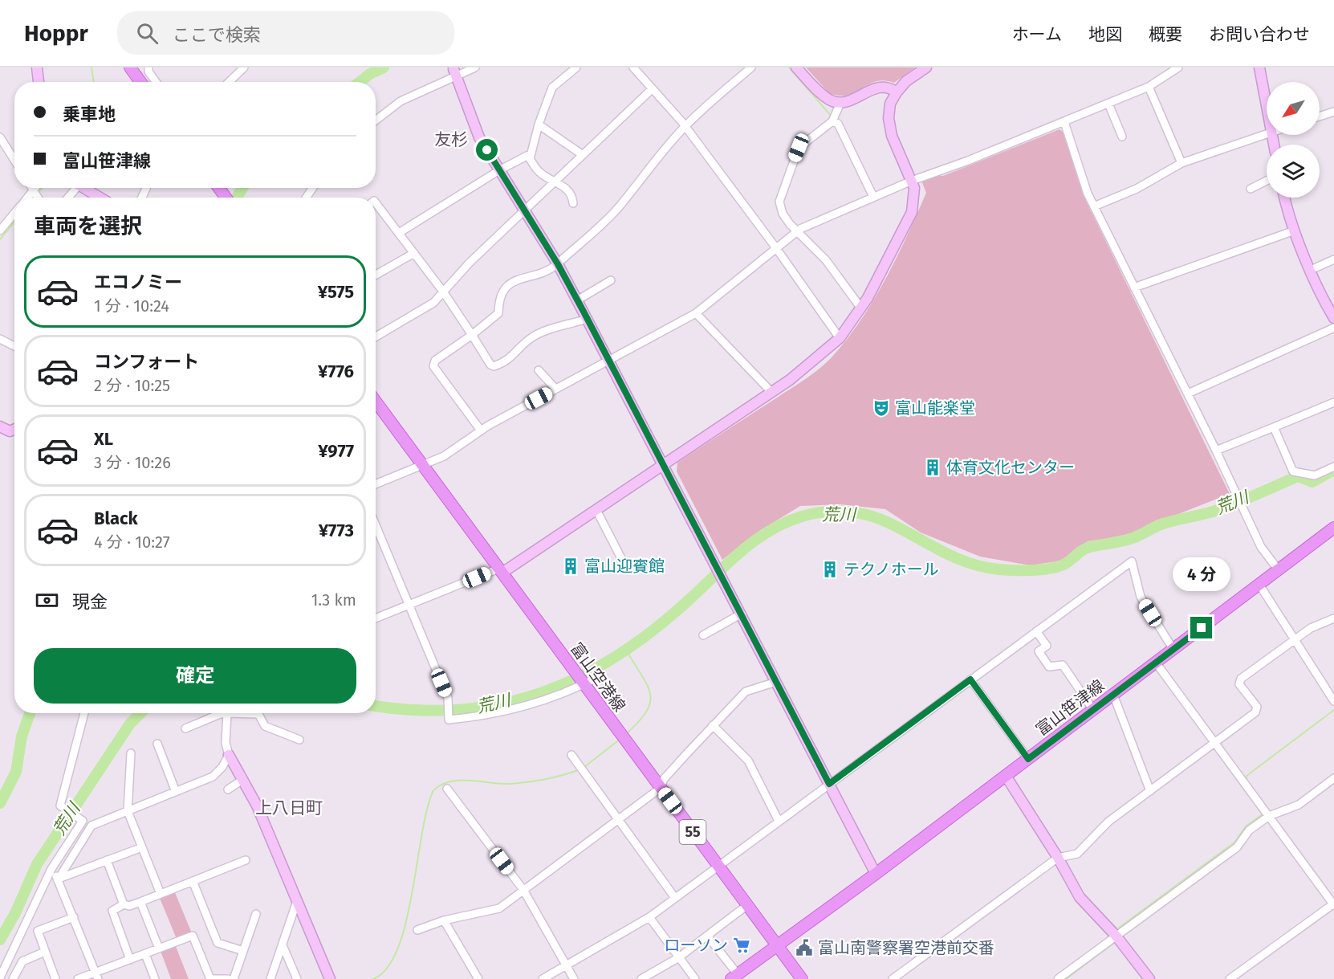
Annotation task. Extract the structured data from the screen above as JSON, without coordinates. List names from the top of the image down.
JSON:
{
  "streets": {
    "main road": ["富山空港線", "富山笹津線", "55"]
  },
  "crossings": [
    ["富山空港線", "富山笹津線"]
  ],
  "districts": ["友杉", "上八日町"],
  "water": ["荒川"],
  "places": {
    "theatre": ["富山能楽堂"],
    "building": ["体育文化センター", "富山迎賓館", "テクノホール"],
    "supermarket": ["ローソン"],
    "public building": ["富山南警察署空港前交番"]
  },
  "north": "bottom left",
  "page": {
    "header": "Hoppr",
    "search": "ここで検索",
    "nav": [
      "ホーム",
      "地図",
      "概要",
      "お問い合わせ"
    ],
    "banner": ["乗車地", "富山笹津線"],
    "heading": "車両を選択",
    "list": [
      {
        "name": "エコノミー",
        "note": "1 分 · 10:24",
        "value": "¥575"
      },
      {
        "name": "コンフォート",
        "note": "2 分 · 10:25",
        "value": "¥776"
      },
      {
        "name": "XL",
        "note": "3 分 · 10:26",
        "value": "¥977"
      },
      {
        "name": "Black",
        "note": "4 分 · 10:27",
        "value": "¥773"
      }
    ],
    "bubble": "4 分",
    "pay": ["現金", "1.3 km"],
    "buttons": "確定"
  }
}
